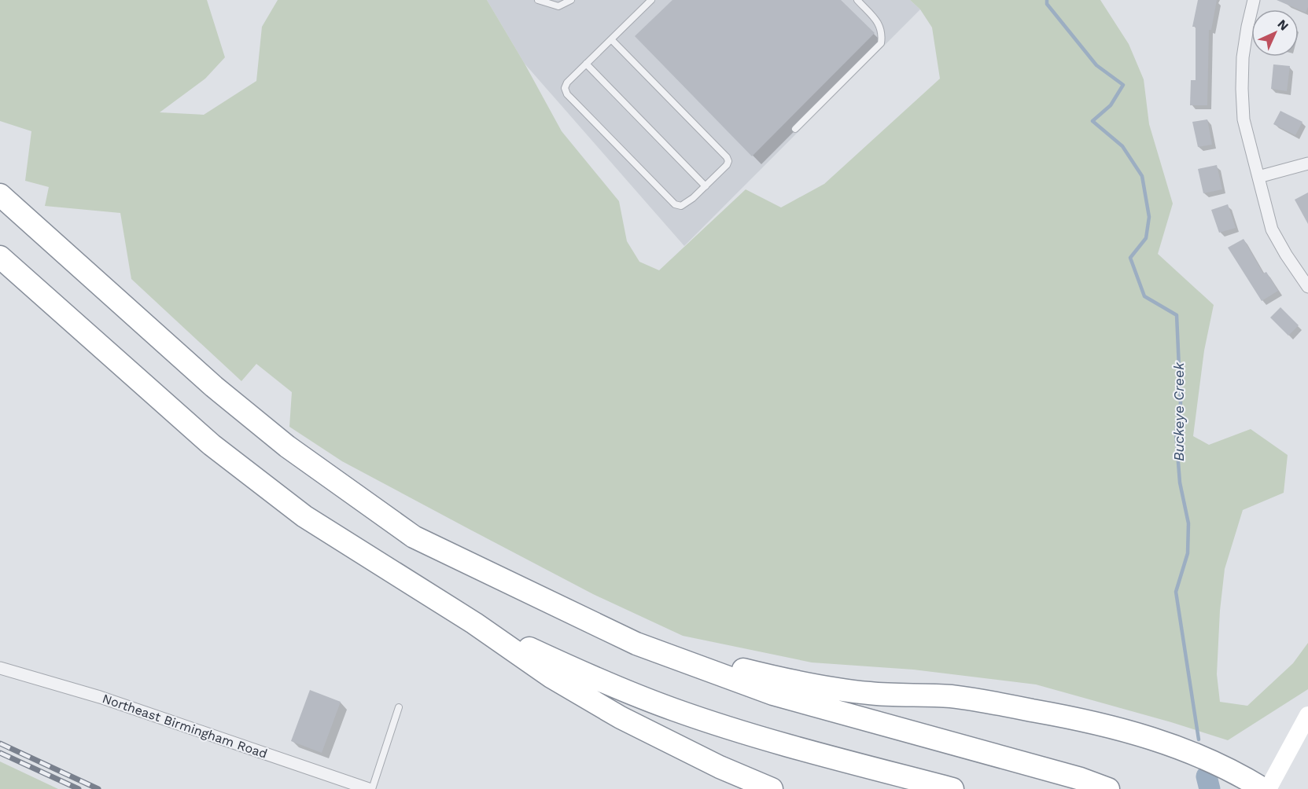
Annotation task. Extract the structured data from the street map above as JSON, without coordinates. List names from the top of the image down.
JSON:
{
  "streets": {
    "street": ["Northeast Birmingham Road"]
  },
  "water": ["Buckeye Creek"],
  "north": "top right"
}
